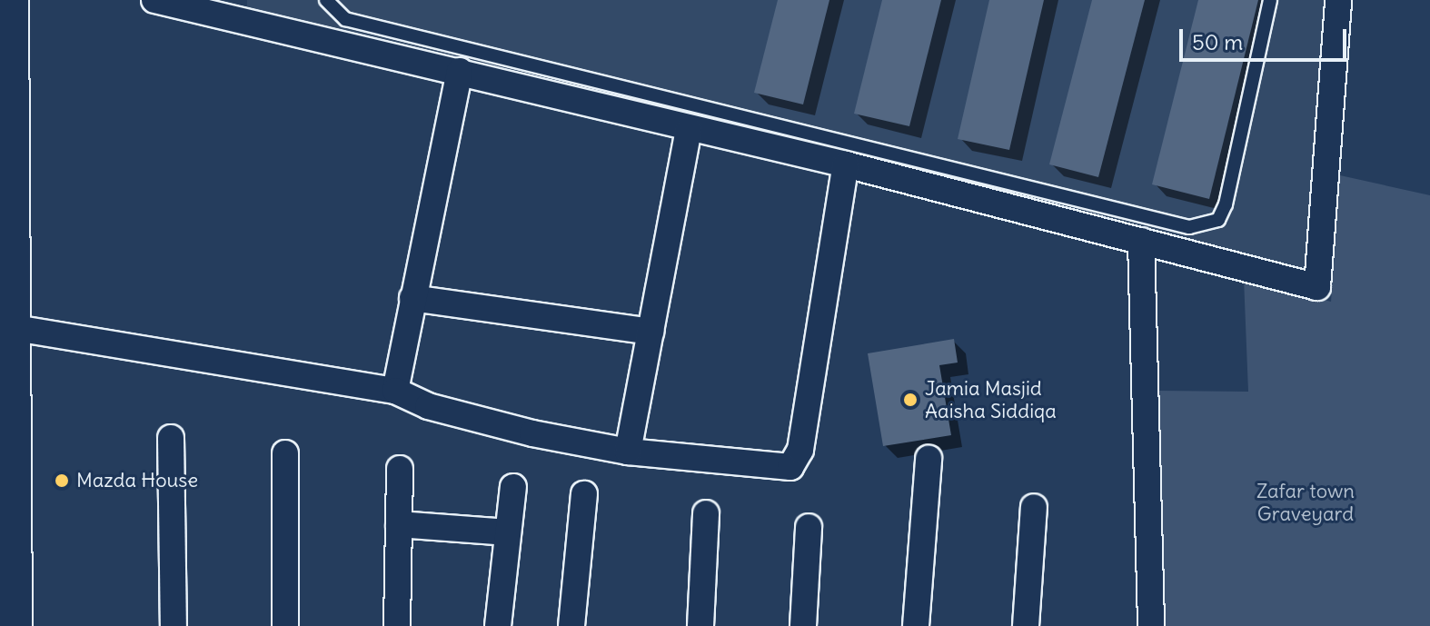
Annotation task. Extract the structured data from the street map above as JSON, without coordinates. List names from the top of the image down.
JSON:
{
  "parks": ["Zafar town Graveyard"],
  "places": ["Jamia Masjid Aaisha Siddiqa", "Mazda House"],
  "scale_bar": "50 m"
}
